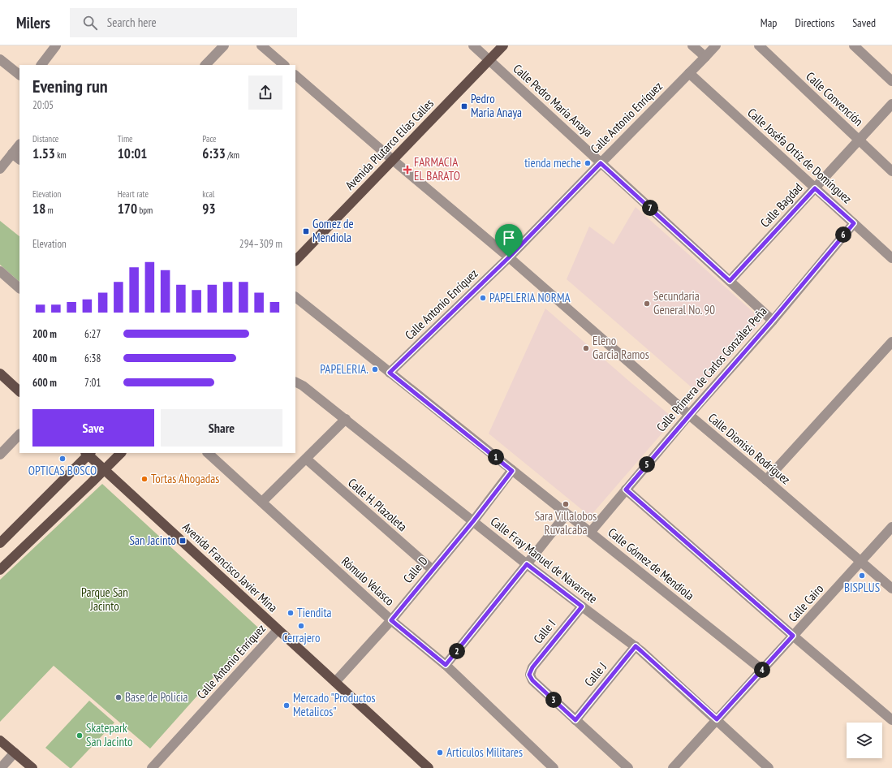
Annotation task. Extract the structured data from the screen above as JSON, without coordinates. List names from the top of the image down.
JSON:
{
  "streets": {
    "main road": ["Avenida Plutarco Elías Calles", "Avenida Francisco Javier Mina"],
    "street": [
      "Calle Convención",
      "Calle Pedro María Anaya",
      "Calle Antonio Enríquez",
      "Calle Joséfa Ortiz de Domínguez",
      "Calle Bagdad",
      "Calle Primera de Carlos González Peña",
      "Calle Dionisio Rodríguez",
      "Calle H. Plazoleta",
      "Calle Fray Manuel de Navarrete",
      "Calle Gómez de Mendiola",
      "Calle D",
      "Rómulo Velasco",
      "Calle Cairo",
      "Calle I",
      "Calle J"
    ]
  },
  "crossings": [
    ["Calle Convención", "Calle Bagdad"],
    ["Calle Pedro María Anaya", "Calle Antonio Enríquez"],
    ["Calle Pedro María Anaya", "Avenida Plutarco Elías Calles"],
    ["Calle Pedro María Anaya", "Calle Bagdad"],
    ["Calle Pedro María Anaya", "Calle Primera de Carlos González Peña"],
    ["Calle Antonio Enríquez", "Calle Joséfa Ortiz de Domínguez"],
    ["Calle Antonio Enríquez", "Calle Dionisio Rodríguez"],
    ["Calle Antonio Enríquez", "Calle Gómez de Mendiola"],
    ["Calle Antonio Enríquez", "Avenida Francisco Javier Mina"],
    ["Avenida Plutarco Elías Calles", "Calle Dionisio Rodríguez"],
    ["Calle Joséfa Ortiz de Domínguez", "Calle Bagdad"],
    ["Calle Joséfa Ortiz de Domínguez", "Calle Primera de Carlos González Peña"],
    ["Calle Primera de Carlos González Peña", "Calle Dionisio Rodríguez"],
    ["Calle Primera de Carlos González Peña", "Calle Gómez de Mendiola"],
    ["Calle Dionisio Rodríguez", "Calle Cairo"],
    ["Calle H. Plazoleta", "Calle D"],
    ["Calle Fray Manuel de Navarrete", "Calle D"],
    ["Calle Fray Manuel de Navarrete", "Calle Cairo"],
    ["Calle Fray Manuel de Navarrete", "Calle I"],
    ["Calle Fray Manuel de Navarrete", "Calle J"],
    ["Calle Gómez de Mendiola", "Calle D"],
    ["Calle Gómez de Mendiola", "Calle Cairo"],
    ["Avenida Francisco Javier Mina", "Calle D"],
    ["Calle D", "Rómulo Velasco"],
    ["Calle I", "Calle J"]
  ],
  "parks": ["Parque San Jacinto"],
  "places": {
    "transit": ["Pedro Maria Anaya", "Gomez de Mendiola", "San Jacinto"],
    "other": [
      "tienda meche",
      "PAPELERIA NORMA",
      "Secundaria General No. 90",
      "Eleno Garcia Ramos",
      "PAPELERIA.",
      "OPTICAS BOSCO",
      "Tortas Ahogadas",
      "Sara Villalobos Ruvalcaba",
      "BISPLUS",
      "Tiendita",
      "Cerrajero",
      "Base de Policia",
      "Mercado \"Productos Metalicos\"",
      "Skatepark San Jacinto",
      "Articulos Militares"
    ],
    "health": ["FARMACIA EL BARATO"]
  },
  "page": {
    "header": "Milers",
    "search": "Search here",
    "nav": ["Map", "Directions", "Saved"],
    "heading": ["Evening run", "20:05"],
    "stats": [
      ["Distance", "1.53 km"],
      ["Time", "10:01"],
      ["Pace", "6:33 /km"],
      ["Elevation", "18 m"],
      ["Heart rate", "170 bpm"],
      ["kcal", "93"]
    ],
    "pins": [
      "7",
      "6",
      "1",
      "5",
      "2",
      "4",
      "3"
    ],
    "chart": ["Elevation", "294–309 m"],
    "list": [
      {
        "name": "200 m",
        "note": "6:27"
      },
      {
        "name": "400 m",
        "note": "6:38"
      },
      {
        "name": "600 m",
        "note": "7:01"
      }
    ],
    "buttons": ["Save", "Share"]
  }
}
